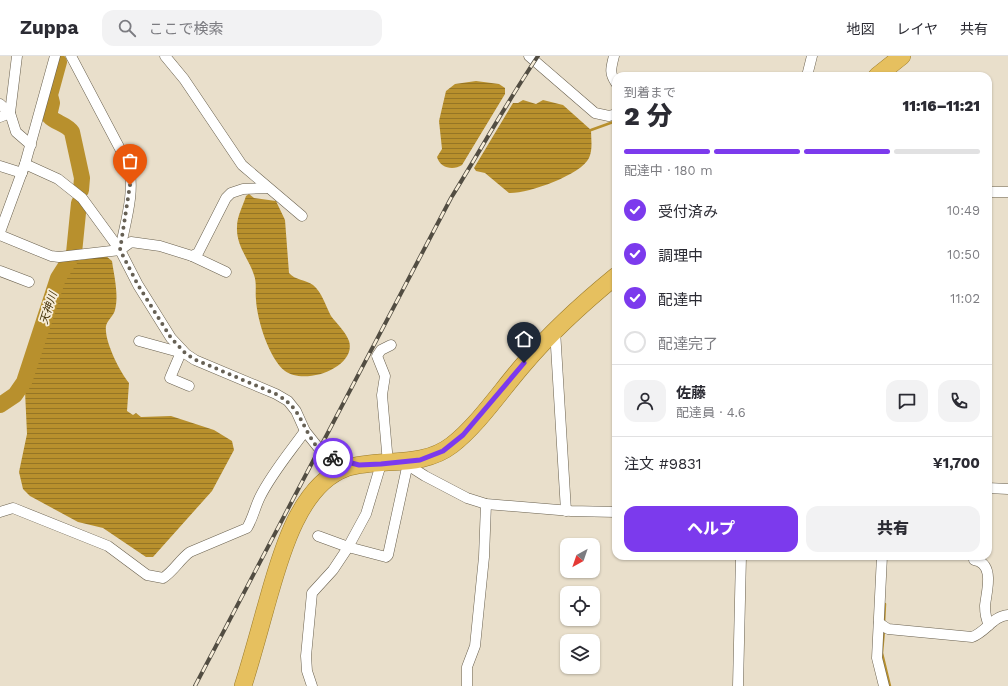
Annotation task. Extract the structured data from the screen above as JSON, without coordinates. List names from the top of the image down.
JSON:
{
  "water": ["天神川"],
  "north": "bottom left",
  "page": {
    "header": "Zuppa",
    "search": "ここで検索",
    "nav": ["地図", "レイヤ", "共有"],
    "heading": ["2 分", "到着まで", "11:16–11:21"],
    "panel": [
      "佐藤",
      "配達員 · 4.6",
      "注文 #9831",
      "¥1,700"
    ],
    "bar": "配達中 · 180 m",
    "list": [
      ["受付済み", "10:49"],
      ["調理中", "10:50"],
      ["配達中", "11:02"],
      "配達完了"
    ],
    "buttons": ["ヘルプ", "共有"]
  }
}
